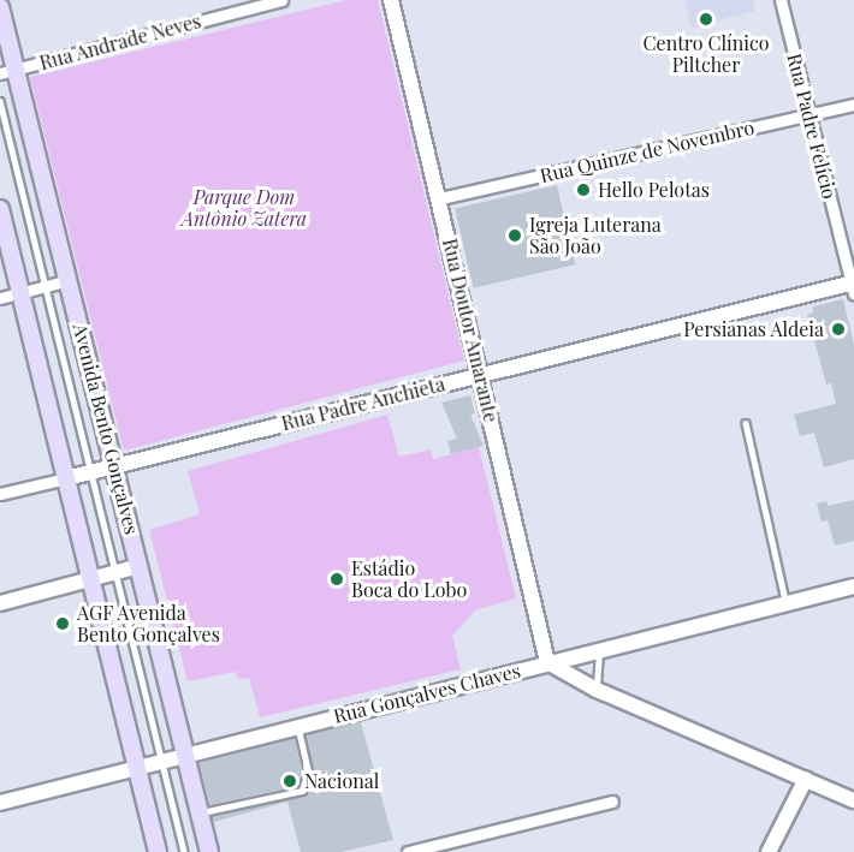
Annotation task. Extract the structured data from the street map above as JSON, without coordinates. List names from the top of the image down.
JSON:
{
  "streets": {
    "main road": ["Avenida Bento Gonçalves"],
    "street": [
      "Rua Andrade Neves",
      "Rua Padre Felício",
      "Rua Quinze de Novembro",
      "Rua Doutor Amarante",
      "Rua Padre Anchieta",
      "Rua Gonçalves Chaves"
    ]
  },
  "crossings": [
    ["Rua Andrade Neves", "Avenida Bento Gonçalves"],
    ["Rua Padre Felício", "Rua Quinze de Novembro"],
    ["Rua Padre Felício", "Rua Padre Anchieta"],
    ["Rua Quinze de Novembro", "Rua Doutor Amarante"],
    ["Rua Doutor Amarante", "Rua Padre Anchieta"],
    ["Rua Doutor Amarante", "Rua Gonçalves Chaves"],
    ["Rua Padre Anchieta", "Avenida Bento Gonçalves"],
    ["Avenida Bento Gonçalves", "Rua Gonçalves Chaves"]
  ],
  "parks": ["Parque Dom Antônio Zatera"],
  "places": [
    "Centro Clínico Piltcher",
    "Hello Pelotas",
    "Igreja Luterana São João",
    "Persianas Aldeia",
    "Estádio Boca do Lobo",
    "AGF Avenida Bento Gonçalves",
    "Nacional"
  ]
}
